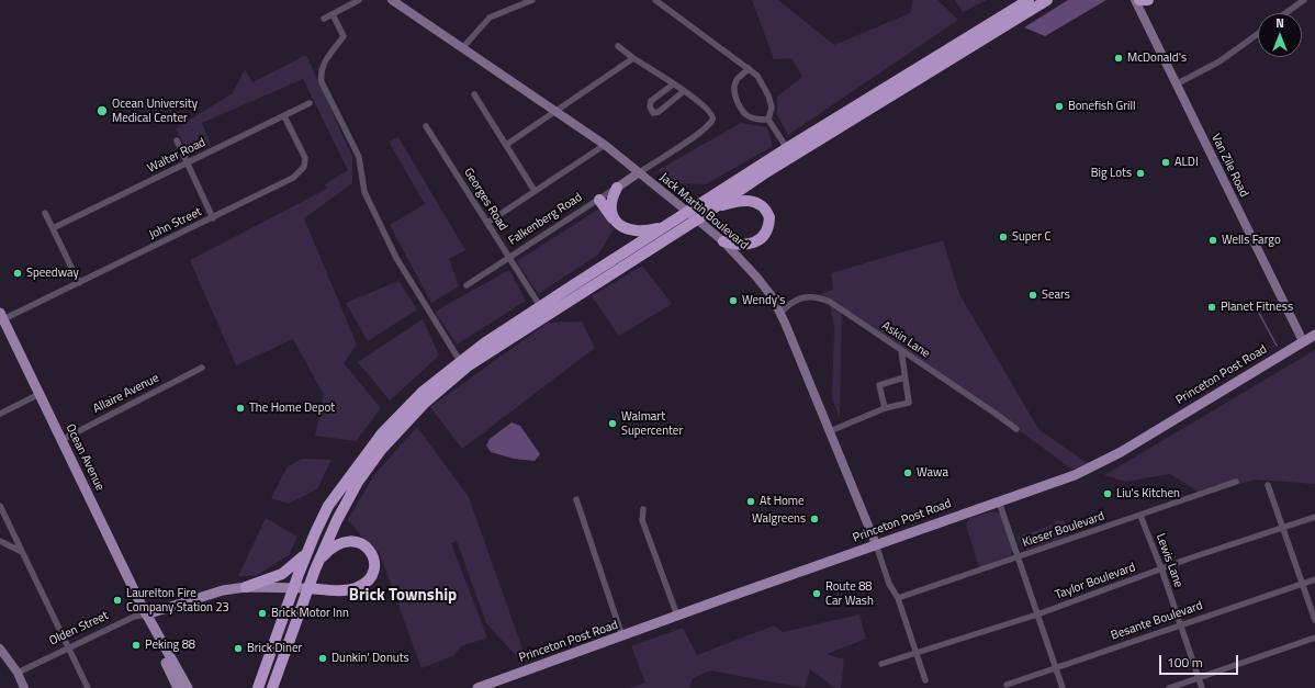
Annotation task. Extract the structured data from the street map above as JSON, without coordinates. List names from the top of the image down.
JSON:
{
  "streets": {
    "main road": ["Princeton Post Road", "Ocean Avenue", "Olden Street"],
    "street": [
      "Walter Road",
      "Van Zile Road",
      "Georges Road",
      "Jack Martin Boulevard",
      "Falkenberg Road",
      "John Street",
      "Askin Lane",
      "Allaire Avenue",
      "Kieser Boulevard",
      "Lewis Lane",
      "Taylor Boulevard",
      "Besante Boulevard"
    ]
  },
  "crossings": [
    ["Walter Road", "John Street"],
    ["Van Zile Road", "Princeton Post Road"],
    ["Georges Road", "Falkenberg Road"],
    ["Jack Martin Boulevard", "Falkenberg Road"],
    ["Jack Martin Boulevard", "Askin Lane"],
    ["Jack Martin Boulevard", "Princeton Post Road"],
    ["John Street", "Ocean Avenue"],
    ["Allaire Avenue", "Ocean Avenue"],
    ["Ocean Avenue", "Olden Street"],
    ["Kieser Boulevard", "Lewis Lane"],
    ["Lewis Lane", "Taylor Boulevard"],
    ["Lewis Lane", "Besante Boulevard"]
  ],
  "districts": ["Brick Township"],
  "places": [
    "McDonald's",
    "Bonefish Grill",
    "Ocean University Medical Center",
    "ALDI",
    "Big Lots",
    "Super C",
    "Wells Fargo",
    "Speedway",
    "Sears",
    "Wendy's",
    "Planet Fitness",
    "The Home Depot",
    "Walmart Supercenter",
    "Wawa",
    "Liu's Kitchen",
    "At Home",
    "Walgreens",
    "Route 88 Car Wash",
    "Laurelton Fire Company Station 23",
    "Brick Motor Inn",
    "Peking 88",
    "Brick Diner",
    "Dunkin' Donuts"
  ],
  "scale_bar": "100 m",
  "north": "top"
}
